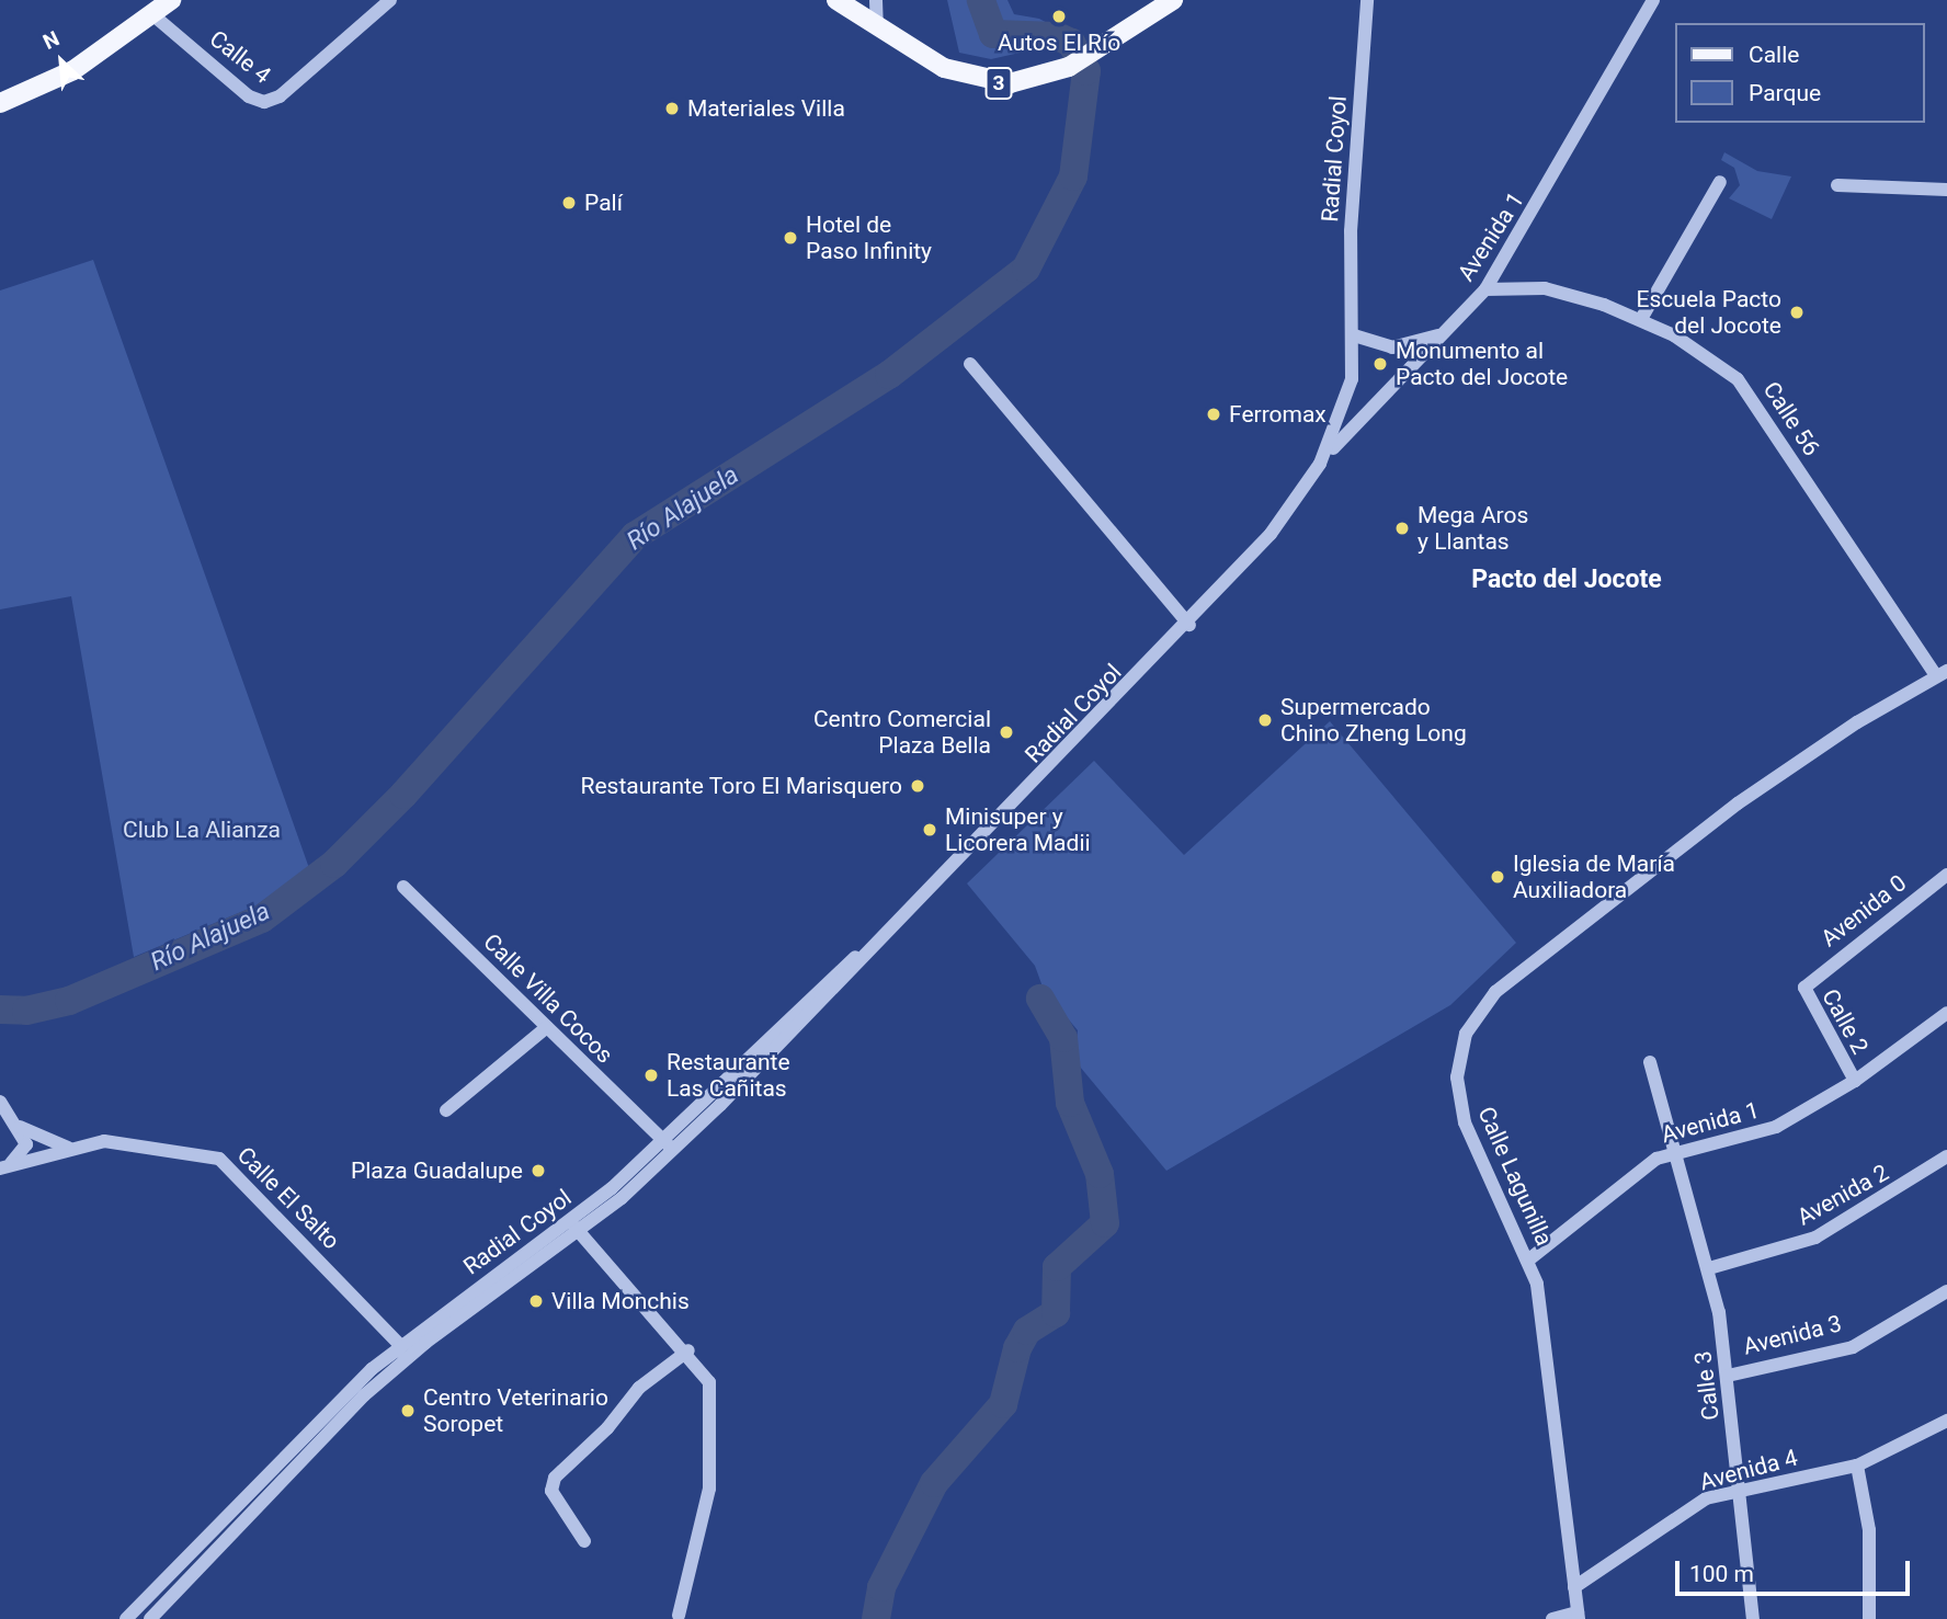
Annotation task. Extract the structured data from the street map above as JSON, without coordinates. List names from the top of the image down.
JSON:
{
  "streets": {
    "main road": ["3"],
    "street": [
      "Calle 4",
      "Radial Coyol",
      "Avenida 1",
      "Calle 56",
      "Avenida 0",
      "Calle Villa Cocos",
      "Calle 2",
      "Calle Lagunilla",
      "Avenida 2",
      "Calle El Salto",
      "Avenida 3",
      "Calle 3",
      "Avenida 4"
    ]
  },
  "crossings": [
    ["Radial Coyol", "Avenida 1"],
    ["Radial Coyol", "Calle Villa Cocos"],
    ["Radial Coyol", "Calle El Salto"],
    ["Avenida 1", "Calle 56"],
    ["Avenida 1", "Calle 2"],
    ["Avenida 1", "Calle Lagunilla"],
    ["Avenida 1", "Calle 3"],
    ["Calle 56", "Calle Lagunilla"],
    ["Avenida 0", "Calle 2"],
    ["Calle Lagunilla", "Avenida 4"],
    ["Avenida 2", "Calle 3"],
    ["Avenida 3", "Calle 3"],
    ["Calle 3", "Avenida 4"]
  ],
  "districts": ["Pacto del Jocote"],
  "water": ["Río Alajuela"],
  "parks": ["Club La Alianza"],
  "places": [
    "Autos El Río",
    "Materiales Villa",
    "Palí",
    "Hotel de Paso Infinity",
    "Escuela Pacto del Jocote",
    "Monumento al Pacto del Jocote",
    "Ferromax",
    "Mega Aros y Llantas",
    "Supermercado Chino Zheng Long",
    "Centro Comercial Plaza Bella",
    "Restaurante Toro El Marisquero",
    "Minisuper y Licorera Madii",
    "Iglesia de María Auxiliadora",
    "Restaurante Las Cañitas",
    "Plaza Guadalupe",
    "Villa Monchis",
    "Centro Veterinario Soropet"
  ],
  "legend": ["Calle", "Parque"],
  "scale_bar": "100 m",
  "north": "top left"
}
